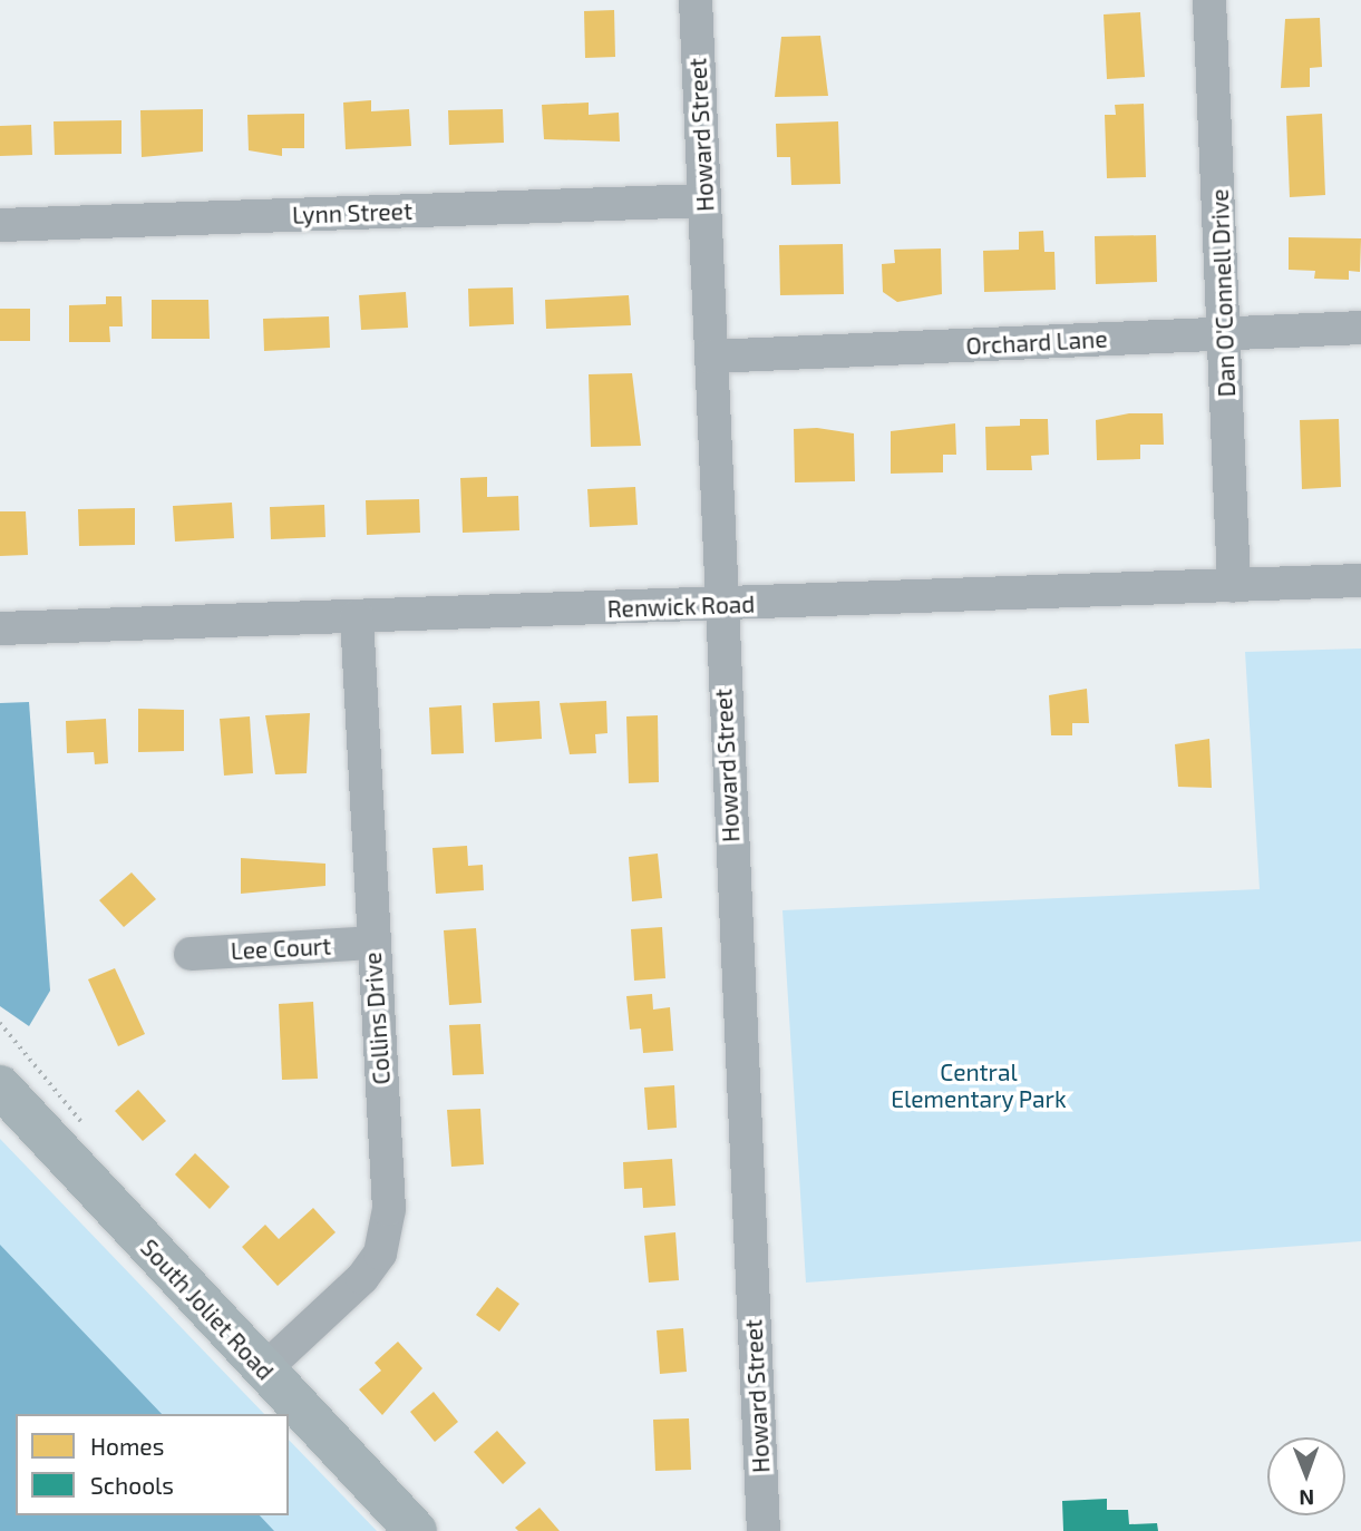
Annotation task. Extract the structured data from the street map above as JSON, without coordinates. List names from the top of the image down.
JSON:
{
  "streets": {
    "main road": ["South Joliet Road"],
    "street": [
      "Howard Street",
      "Lynn Street",
      "Dan O'Connell Drive",
      "Orchard Lane",
      "Renwick Road",
      "Lee Court",
      "Collins Drive"
    ]
  },
  "crossings": [
    ["Howard Street", "Lynn Street"],
    ["Howard Street", "Orchard Lane"],
    ["Howard Street", "Renwick Road"],
    ["Dan O'Connell Drive", "Orchard Lane"],
    ["Dan O'Connell Drive", "Renwick Road"],
    ["Renwick Road", "Collins Drive"],
    ["Lee Court", "Collins Drive"],
    ["Collins Drive", "South Joliet Road"]
  ],
  "parks": ["Central Elementary Park"],
  "legend": ["Homes", "Schools"],
  "north": "bottom"
}
